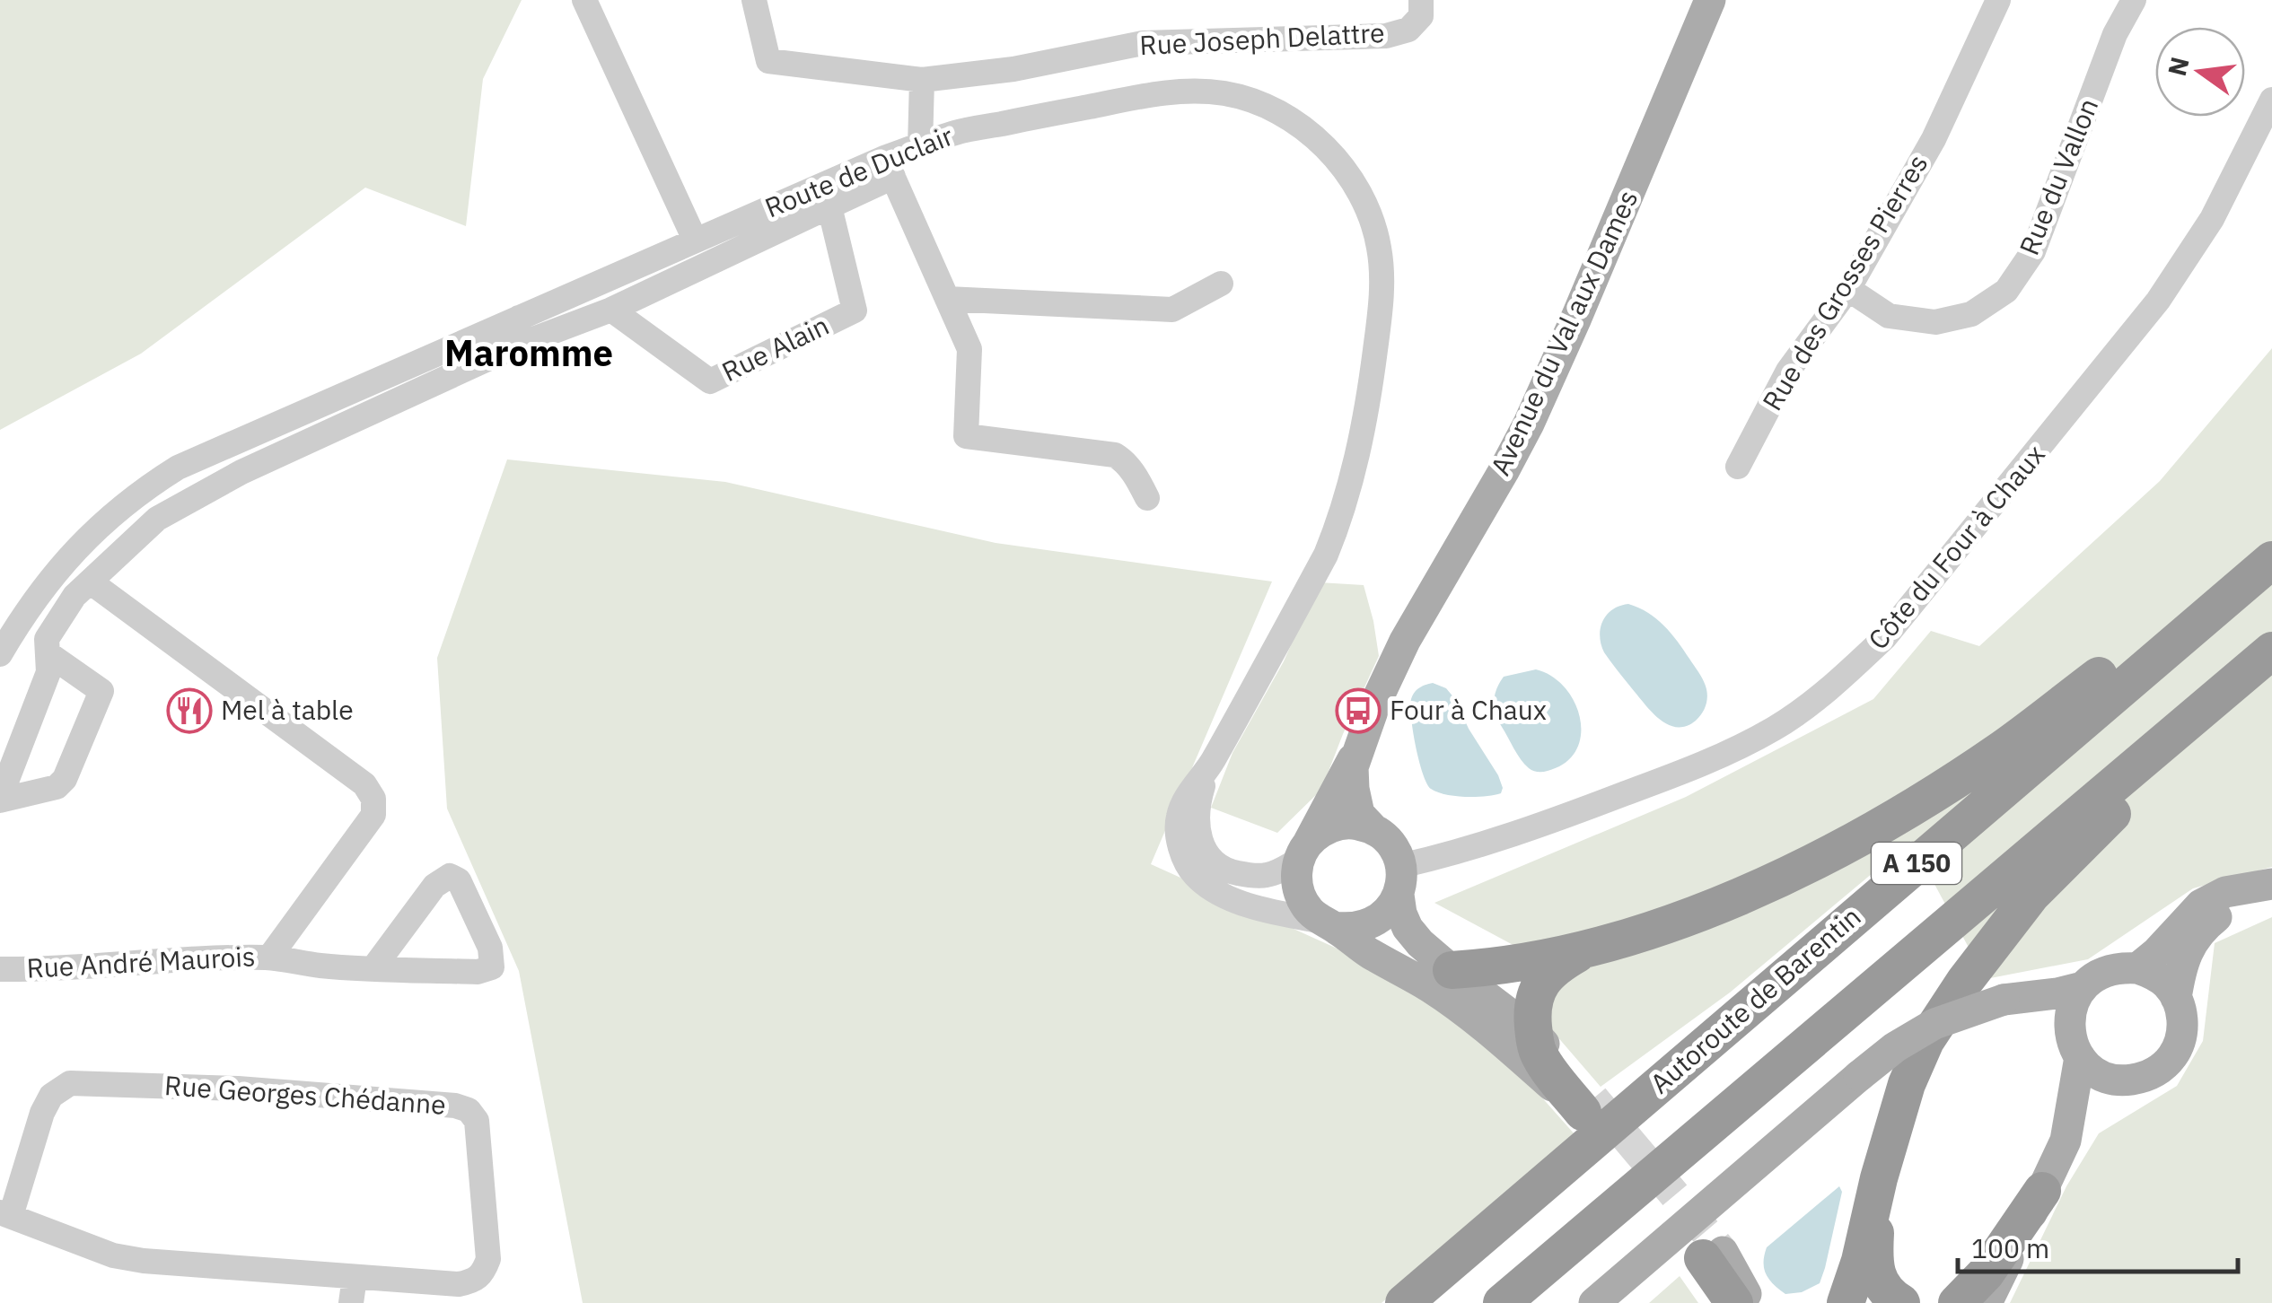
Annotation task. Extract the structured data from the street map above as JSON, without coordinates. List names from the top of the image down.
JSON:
{
  "streets": {
    "highway": ["A 150", "Autoroute de Barentin"],
    "main road": ["Avenue du Val aux Dames"],
    "street": [
      "Rue Joseph Delattre",
      "Route de Duclair",
      "Rue du Vallon",
      "Rue des Grosses Pierres",
      "Rue Alain",
      "Côte du Four à Chaux",
      "Rue André Maurois",
      "Rue Georges Chédanne"
    ]
  },
  "crossings": [
    ["Route de Duclair", "Avenue du Val aux Dames"],
    ["Route de Duclair", "Côte du Four à Chaux"],
    ["Rue du Vallon", "Rue des Grosses Pierres"],
    ["Avenue du Val aux Dames", "Côte du Four à Chaux"]
  ],
  "districts": ["Maromme"],
  "places": {
    "restaurant": ["Mel à table"],
    "bus stop": ["Four à Chaux"]
  },
  "scale_bar": "100 m",
  "north": "left"
}
